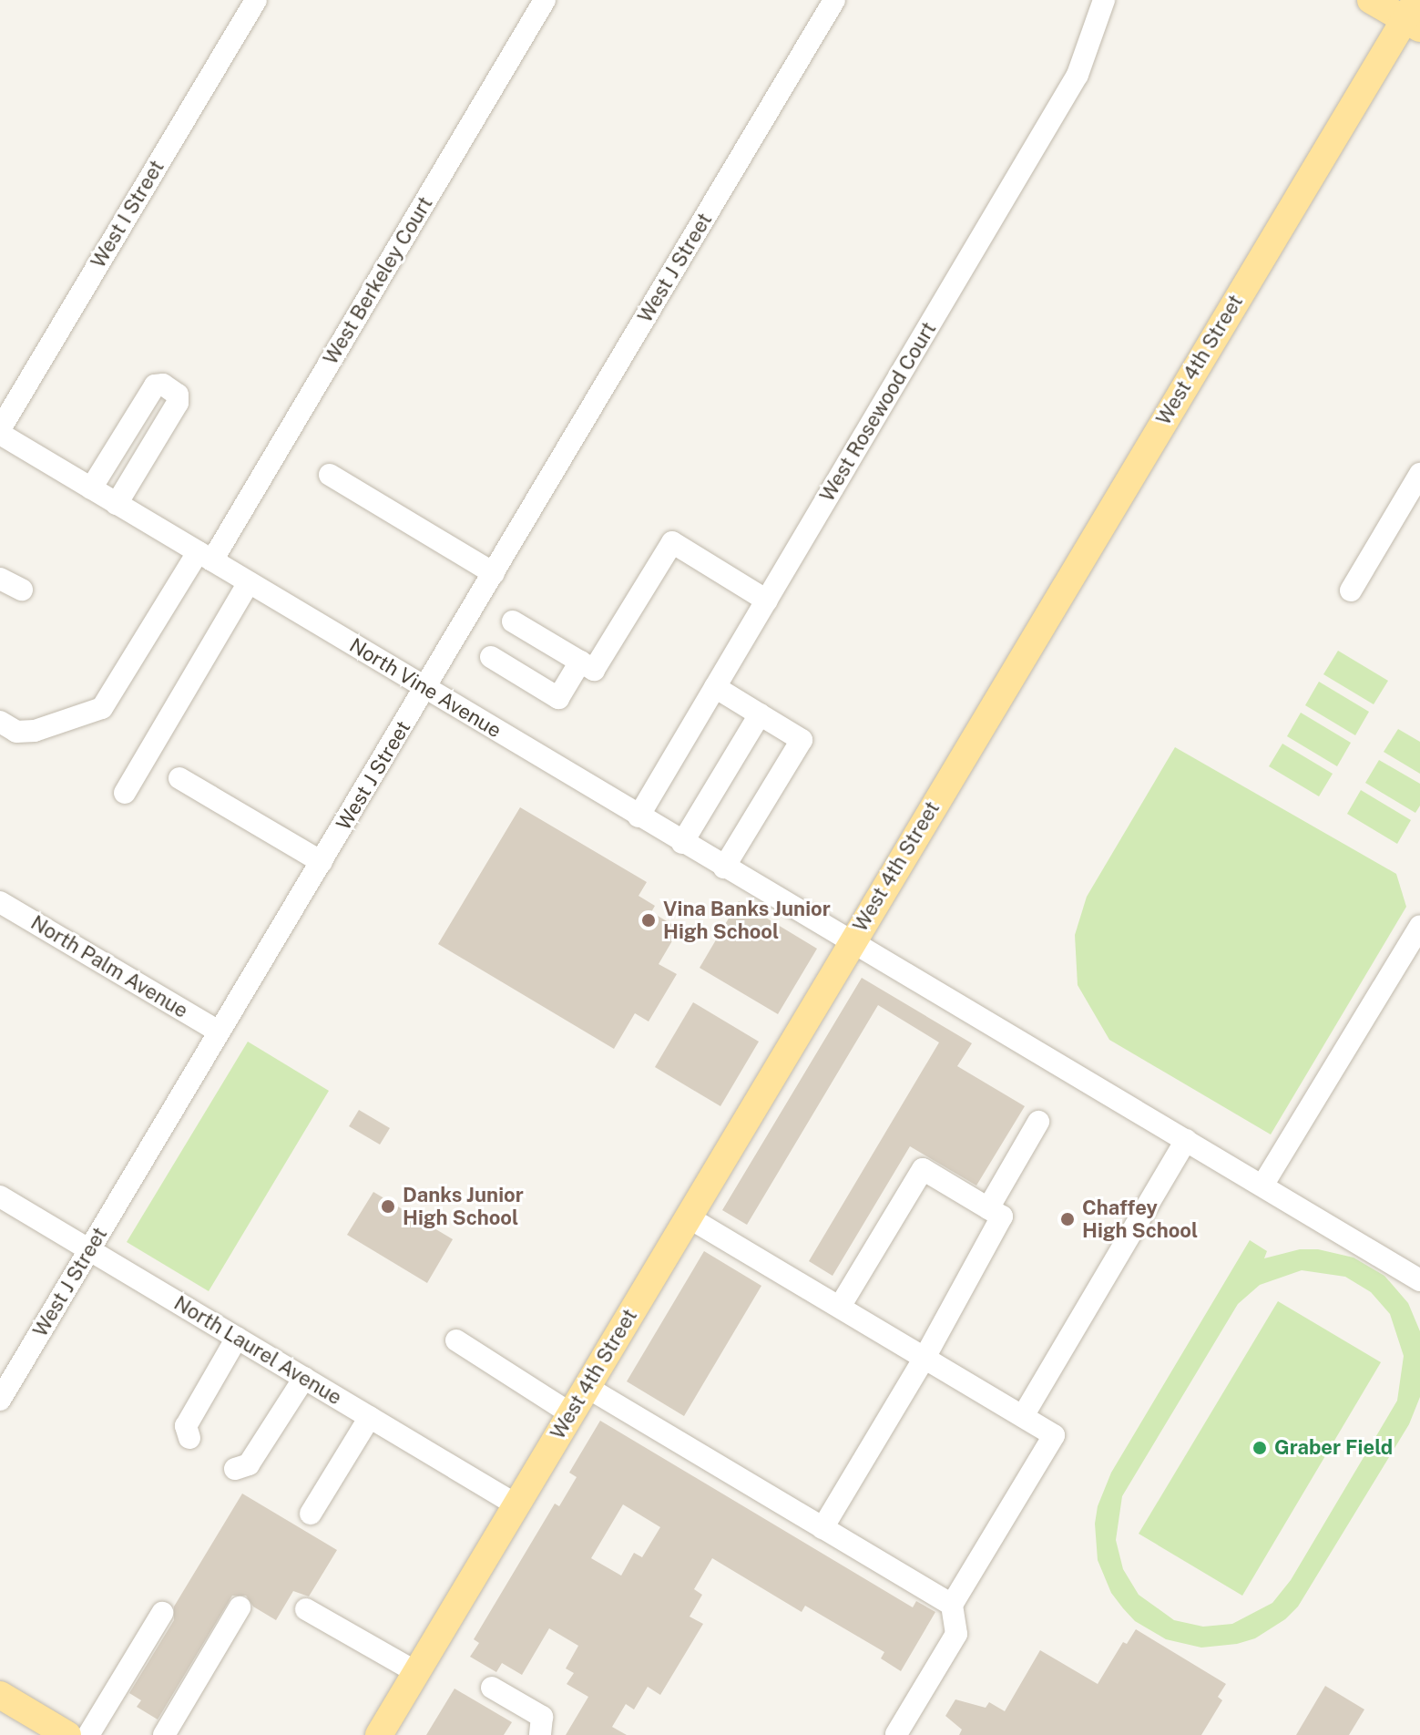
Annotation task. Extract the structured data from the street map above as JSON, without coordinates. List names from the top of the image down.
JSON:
{
  "streets": {
    "main road": ["West 4th Street"],
    "street": [
      "West I Street",
      "West J Street",
      "West Berkeley Court",
      "West Rosewood Court",
      "North Vine Avenue",
      "North Palm Avenue",
      "North Laurel Avenue"
    ]
  },
  "crossings": [
    ["West I Street", "North Vine Avenue"],
    ["West J Street", "North Vine Avenue"],
    ["West J Street", "North Palm Avenue"],
    ["West J Street", "North Laurel Avenue"],
    ["West Berkeley Court", "North Vine Avenue"],
    ["West 4th Street", "North Vine Avenue"],
    ["West 4th Street", "North Laurel Avenue"],
    ["West Rosewood Court", "North Vine Avenue"]
  ],
  "places": [
    "Vina Banks Junior High School",
    "Danks Junior High School",
    "Chaffey High School",
    "Graber Field"
  ]
}
